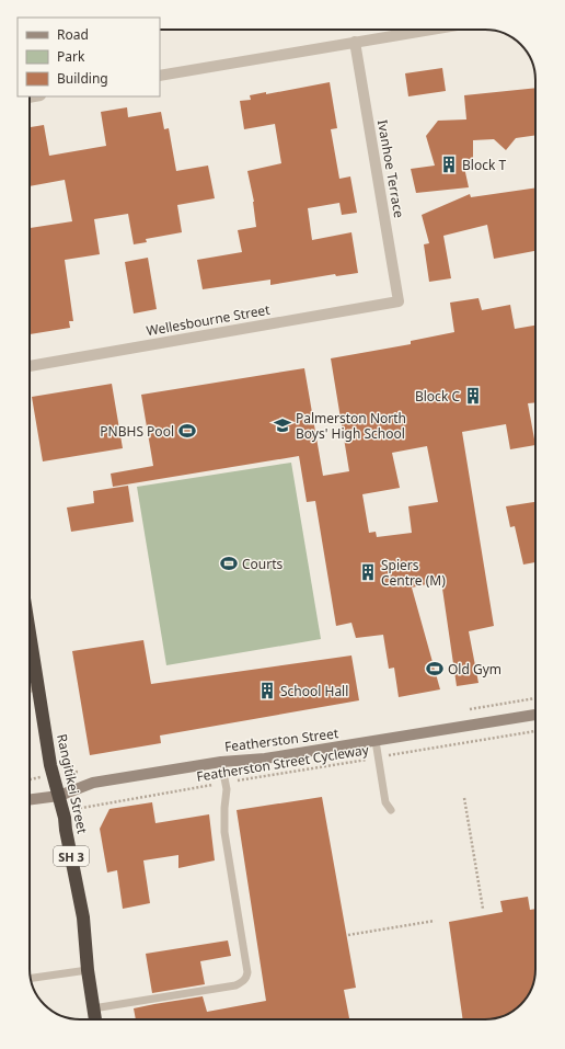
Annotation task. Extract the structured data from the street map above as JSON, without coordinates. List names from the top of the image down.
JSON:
{
  "streets": {
    "highway": ["Rangitikei Street", "SH 3"],
    "main road": ["Featherston Street"],
    "street": ["Ivanhoe Terrace", "Wellesbourne Street"],
    "path": ["Featherston Street Cycleway"]
  },
  "crossings": [
    ["Ivanhoe Terrace", "Wellesbourne Street"],
    ["Featherston Street", "Rangitikei Street"],
    ["Featherston Street Cycleway", "Rangitikei Street"]
  ],
  "places": {
    "building": [
      "Block T",
      "Block C",
      "Spiers Centre (M)",
      "School Hall"
    ],
    "school or university": ["Palmerston North Boys' High School"],
    "sports": ["PNBHS Pool", "Courts", "Old Gym"]
  },
  "legend": ["Road", "Park", "Building"]
}
